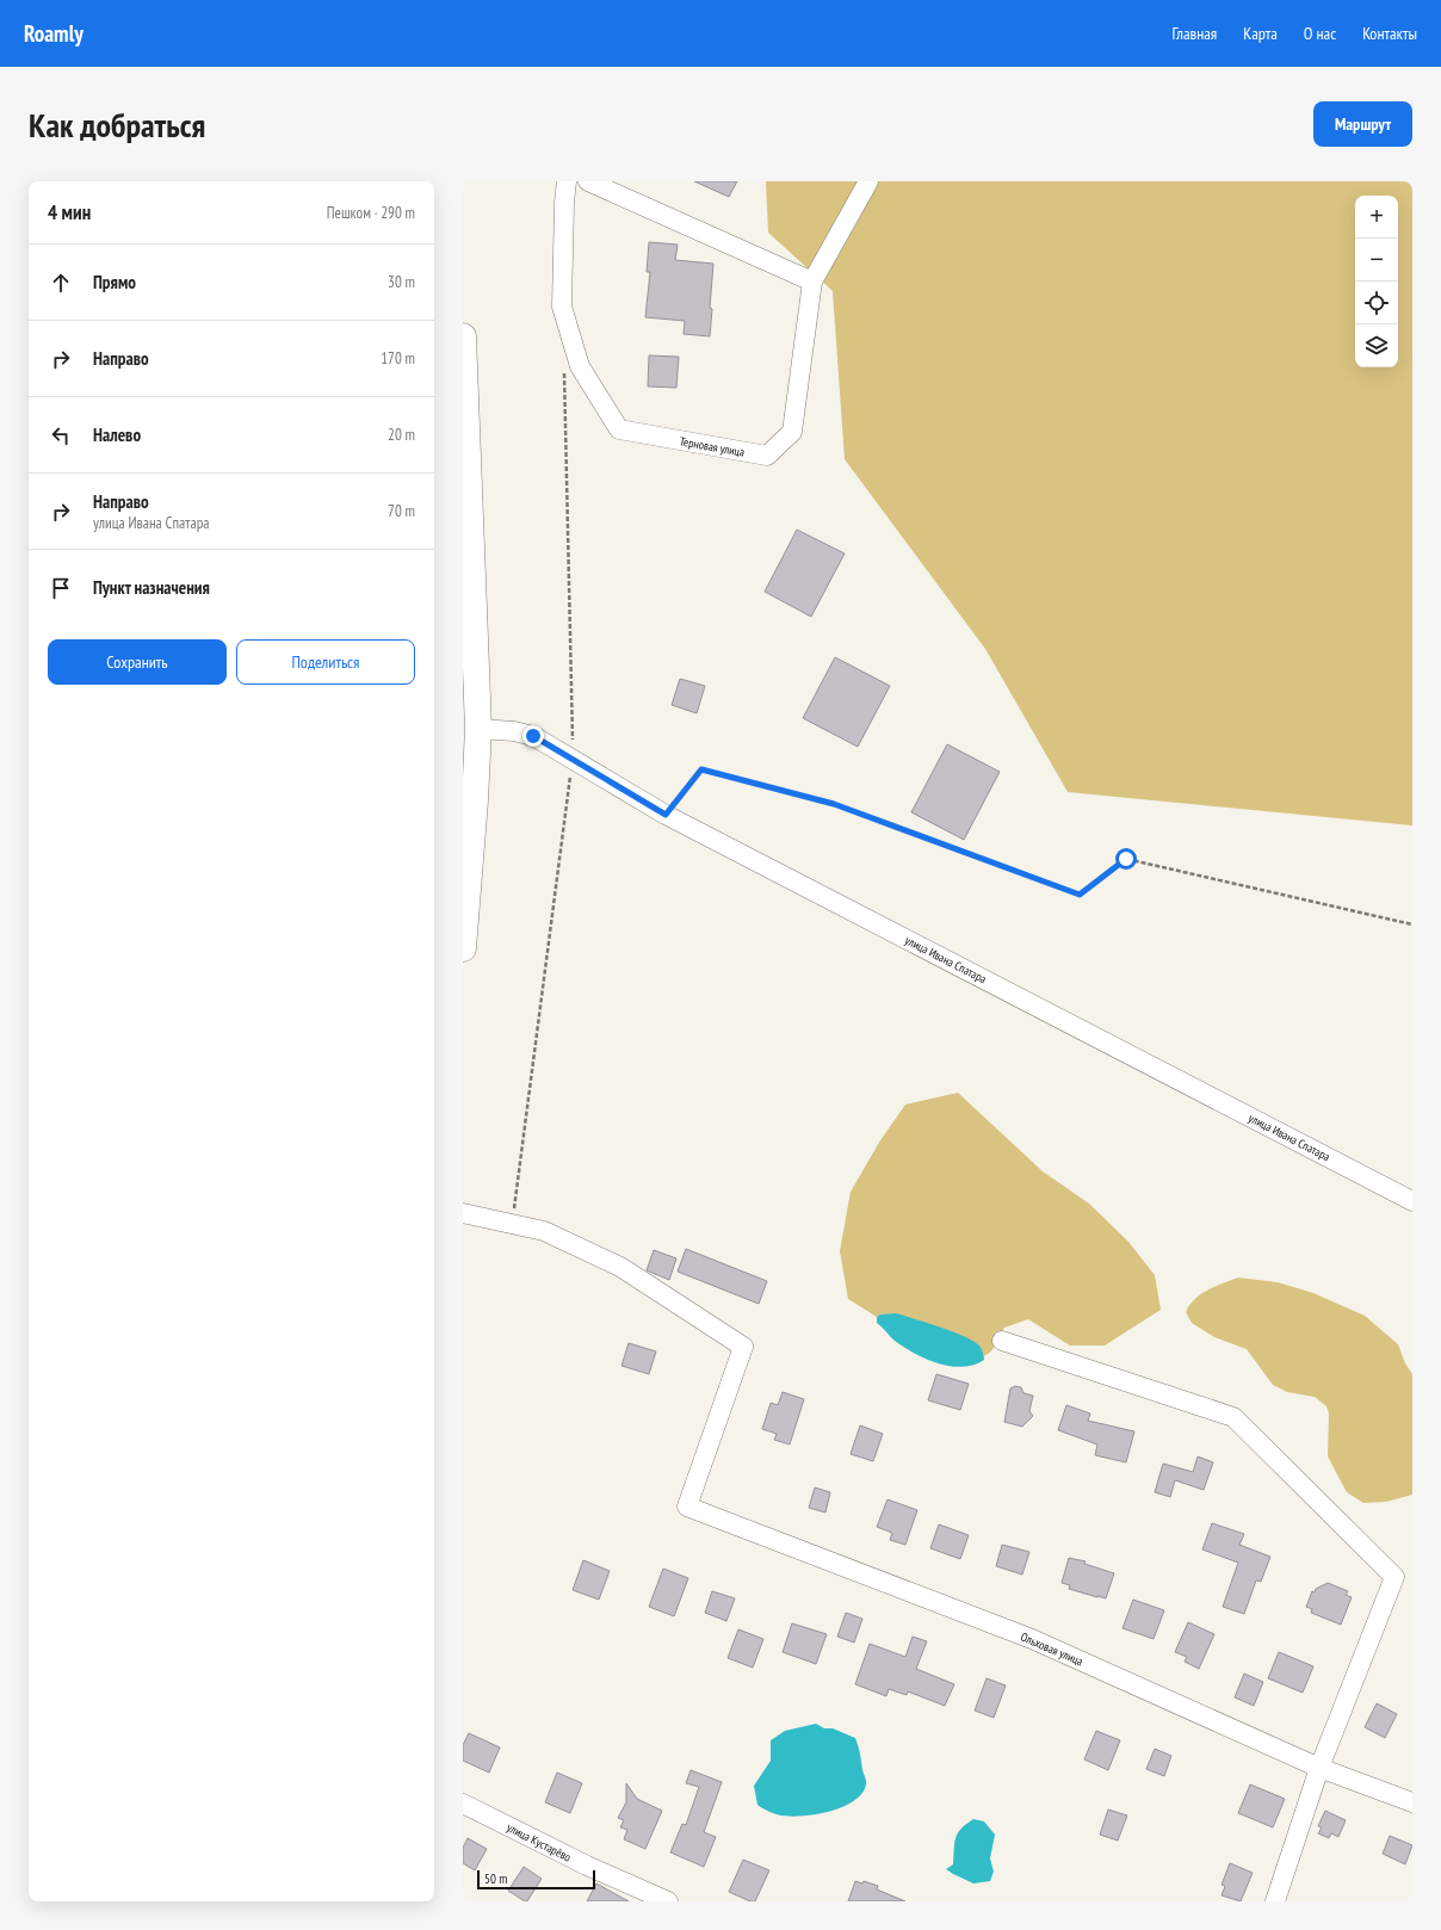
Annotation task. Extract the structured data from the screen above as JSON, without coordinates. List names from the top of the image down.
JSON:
{
  "streets": {
    "street": [
      "Терновая улица",
      "улица Ивана Спатара",
      "Ольховая улица",
      "улица Кустарёво"
    ]
  },
  "scale_bar": "50 m",
  "page": {
    "header": "Roamly",
    "nav": [
      "Главная",
      "Карта",
      "О нас",
      "Контакты"
    ],
    "buttons": [
      "Маршрут",
      ["Сохранить", "Поделиться"]
    ],
    "title": "Как добраться",
    "heading": ["4 мин", "Пешком · 290 m"],
    "map_buttons": ["+", "−"],
    "list": [
      ["Прямо", "30 m"],
      ["Направо", "170 m"],
      ["Налево", "20 m"],
      ["Направо", "улица Ивана Спатара", "70 m"],
      "Пункт назначения"
    ],
    "scale": "50 m"
  }
}
